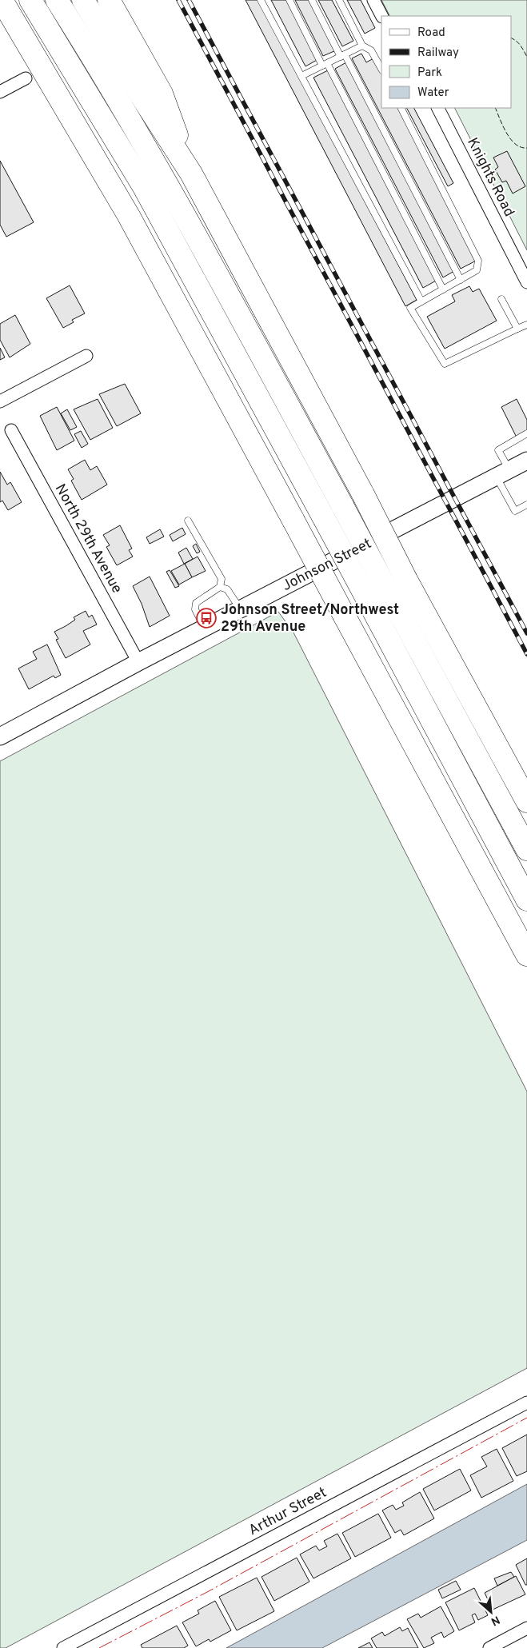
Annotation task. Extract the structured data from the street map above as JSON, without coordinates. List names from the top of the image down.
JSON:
{
  "streets": {
    "street": [
      "Knights Road",
      "North 29th Avenue",
      "Johnson Street",
      "Arthur Street"
    ]
  },
  "crossings": [
    ["North 29th Avenue", "Johnson Street"]
  ],
  "places": {
    "bus stop": ["Johnson Street/Northwest 29th Avenue"]
  },
  "legend": [
    "Road",
    "Railway",
    "Park",
    "Water"
  ],
  "north": "bottom right"
}
